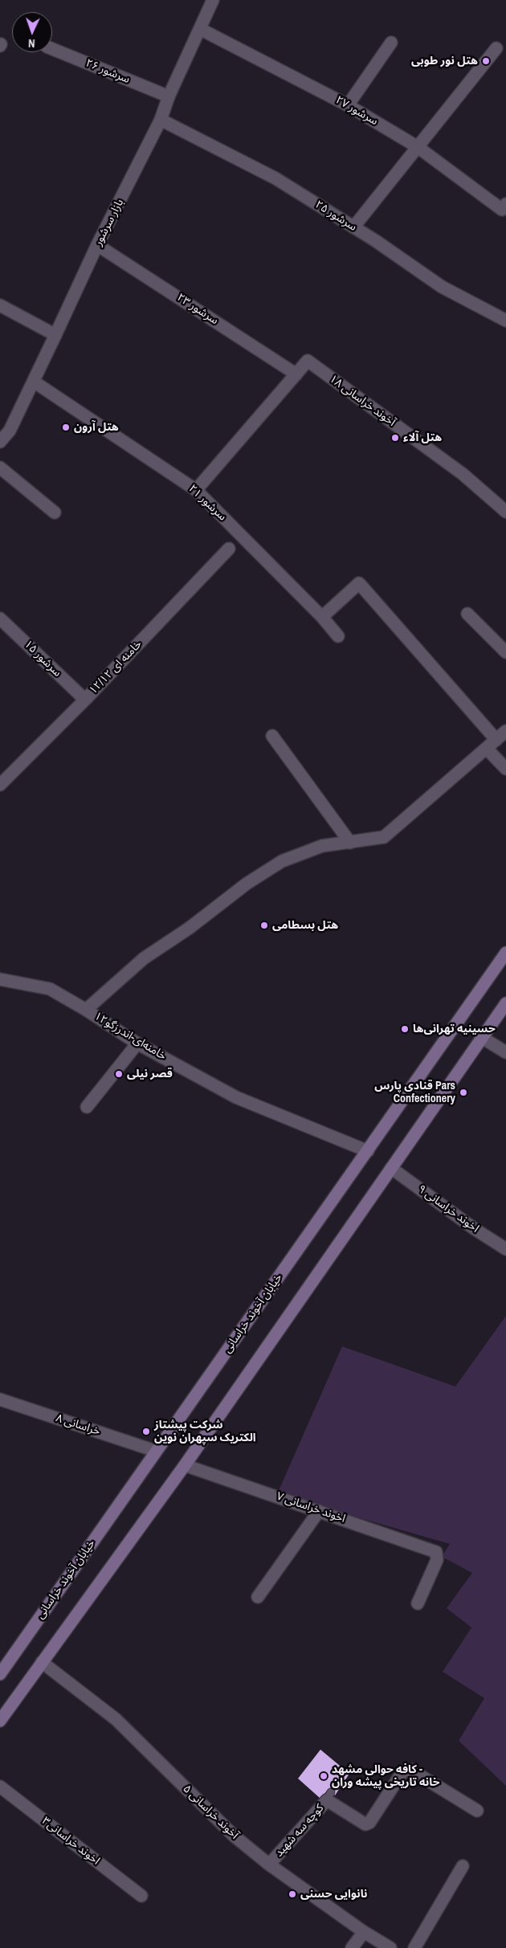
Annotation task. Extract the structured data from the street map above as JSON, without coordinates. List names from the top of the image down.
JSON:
{
  "streets": {
    "main road": ["خیابان آخوند خراسانی"],
    "street": [
      "سرشور ۲۶",
      "سرشور ۲۷",
      "سرشور ۲۵",
      "بازار سرشور",
      "سرشور ۲۳",
      "آخوند خراسانی ۱۸",
      "سرشور ۲۱",
      "سرشور ۱۵",
      "خامنه ای ۱۲/۱۲",
      "خامنه‌ای-اندرزگو۱۲",
      "اخوند خراسانی ۹",
      "خراسانی ۸",
      "اخوند خراسانی ۷",
      "آخوند خراسانی ۵",
      "کوچه سه شهید",
      "اخوند خراسانی۳"
    ]
  },
  "crossings": [
    ["سرشور ۲۶", "بازار سرشور"],
    ["سرشور ۲۷", "بازار سرشور"],
    ["سرشور ۲۵", "بازار سرشور"],
    ["بازار سرشور", "سرشور ۲۳"],
    ["بازار سرشور", "سرشور ۲۱"],
    ["سرشور ۲۳", "آخوند خراسانی ۱۸"],
    ["سرشور ۱۵", "خامنه ای ۱۲/۱۲"],
    ["خامنه‌ای-اندرزگو۱۲", "خیابان آخوند خراسانی"],
    ["خیابان آخوند خراسانی", "خراسانی ۸"],
    ["آخوند خراسانی ۵", "کوچه سه شهید"]
  ],
  "places": [
    "هتل نور طوبی",
    "هتل آرون",
    "هتل آلاء",
    "هتل بسطامی",
    "حسینیه تهرانی‌ها",
    "قصر نیلی",
    "قنادی پارس Pars Confectionery",
    "شرکت پیشتاز الکتریک سپهران نوین",
    "کافه حوالی مشهد - خانه تاریخی پیشه وران",
    "نانوایی حسنی"
  ],
  "north": "bottom"
}
